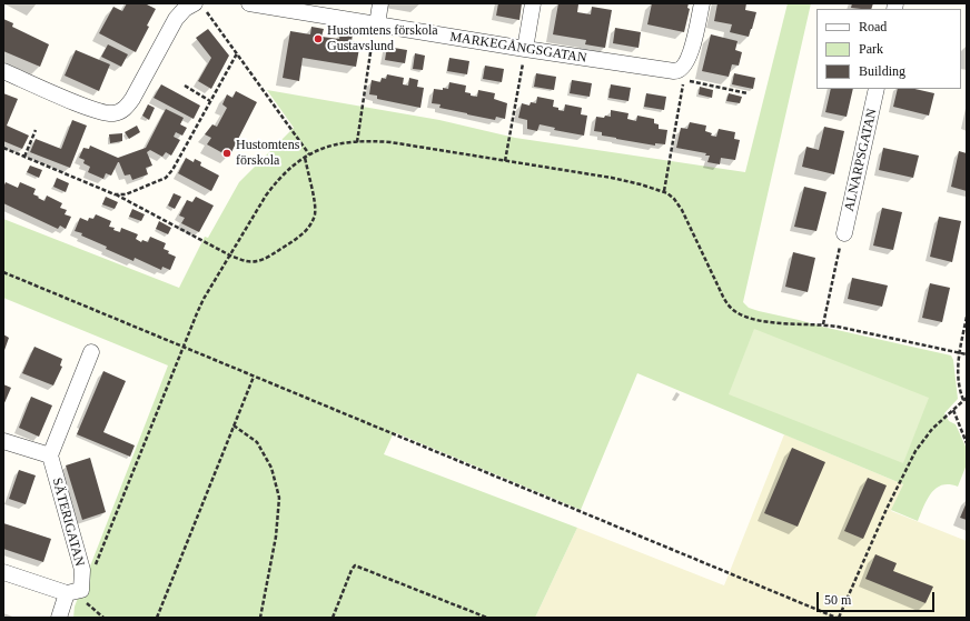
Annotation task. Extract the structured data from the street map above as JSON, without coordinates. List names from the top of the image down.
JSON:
{
  "streets": {
    "street": ["MARKEGÅNGSGATAN", "ALNARPSGATAN", "SÄTERIGATAN"]
  },
  "places": ["Hustomtens förskola Gustavslund", "Hustomtens förskola"],
  "legend": ["Road", "Park", "Building"],
  "scale_bar": "50 m"
}
